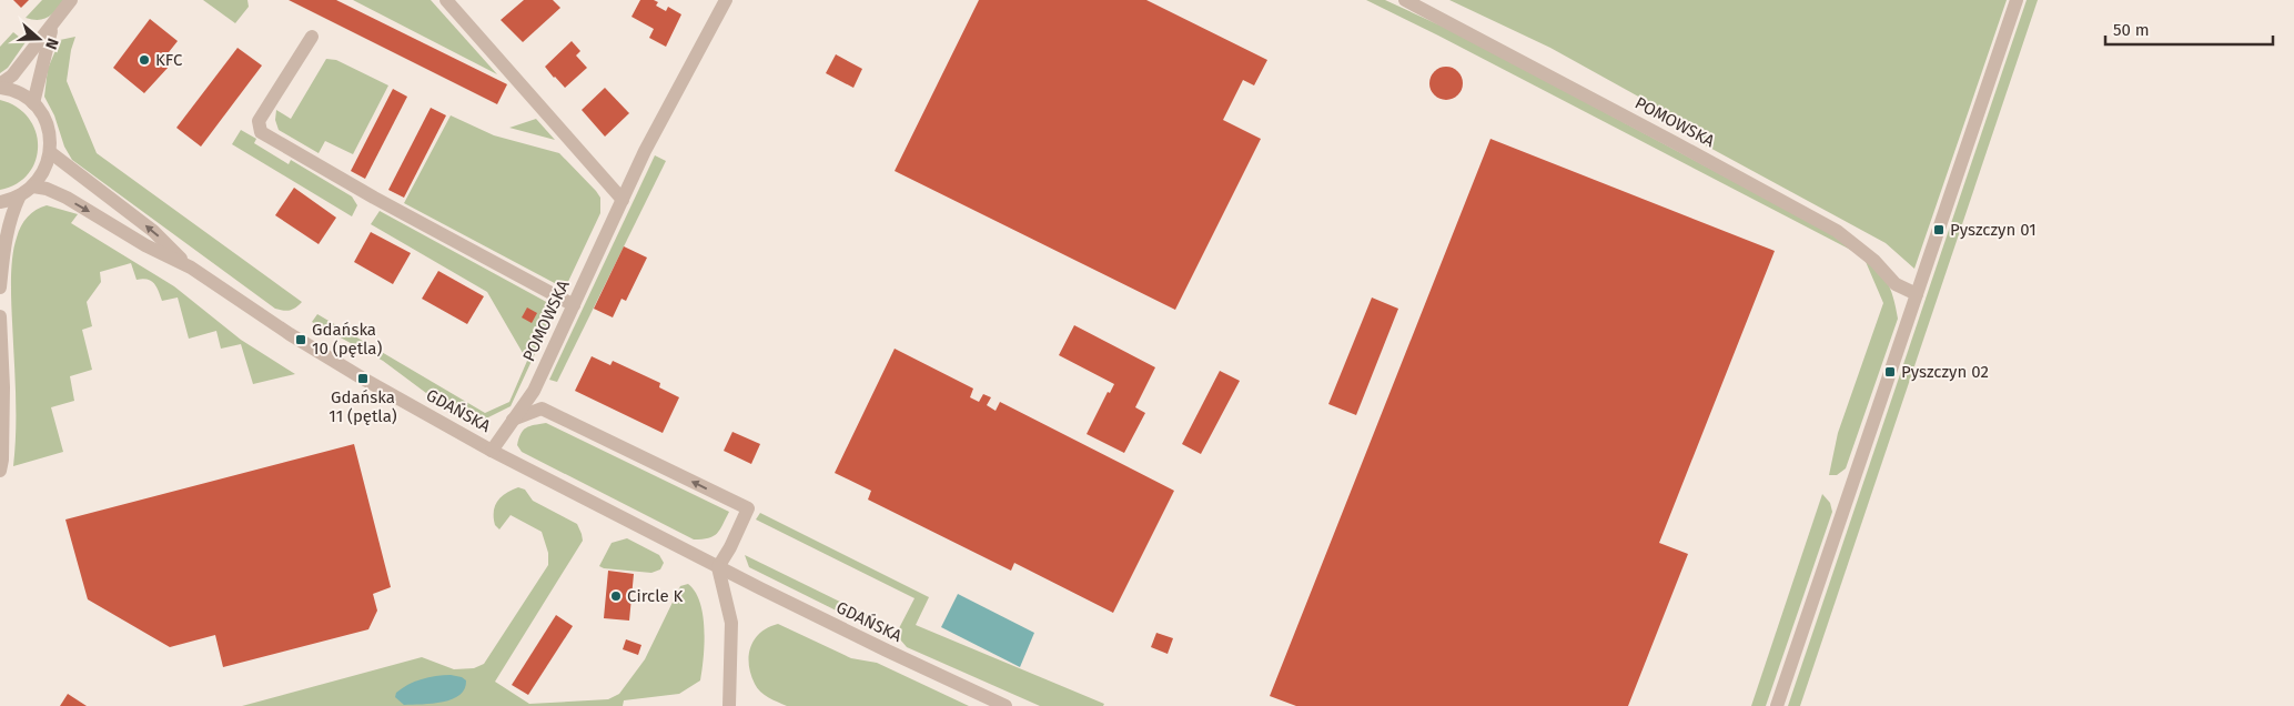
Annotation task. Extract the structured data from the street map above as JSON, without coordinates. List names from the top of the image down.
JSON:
{
  "streets": {
    "street": ["POMOWSKA", "GDAŃSKA"]
  },
  "crossings": [
    ["POMOWSKA", "GDAŃSKA"]
  ],
  "places": {
    "other": ["KFC", "Circle K"],
    "transit": [
      "Pyszczyn 01",
      "Gdańska 10 (pętla)",
      "Pyszczyn 02",
      "Gdańska 11 (pętla)"
    ]
  },
  "scale_bar": "50 m",
  "north": "right"
}
